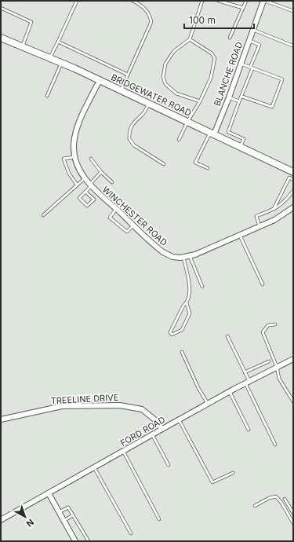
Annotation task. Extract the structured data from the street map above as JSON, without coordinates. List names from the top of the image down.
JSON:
{
  "streets": {
    "main road": ["BRIDGEWATER ROAD"],
    "street": [
      "BLANCHE ROAD",
      "WINCHESTER ROAD",
      "TREELINE DRIVE",
      "FORD ROAD"
    ]
  },
  "crossings": [
    ["BLANCHE ROAD", "BRIDGEWATER ROAD"],
    ["BRIDGEWATER ROAD", "WINCHESTER ROAD"],
    ["TREELINE DRIVE", "FORD ROAD"]
  ],
  "scale_bar": "100 m",
  "north": "bottom right"
}
